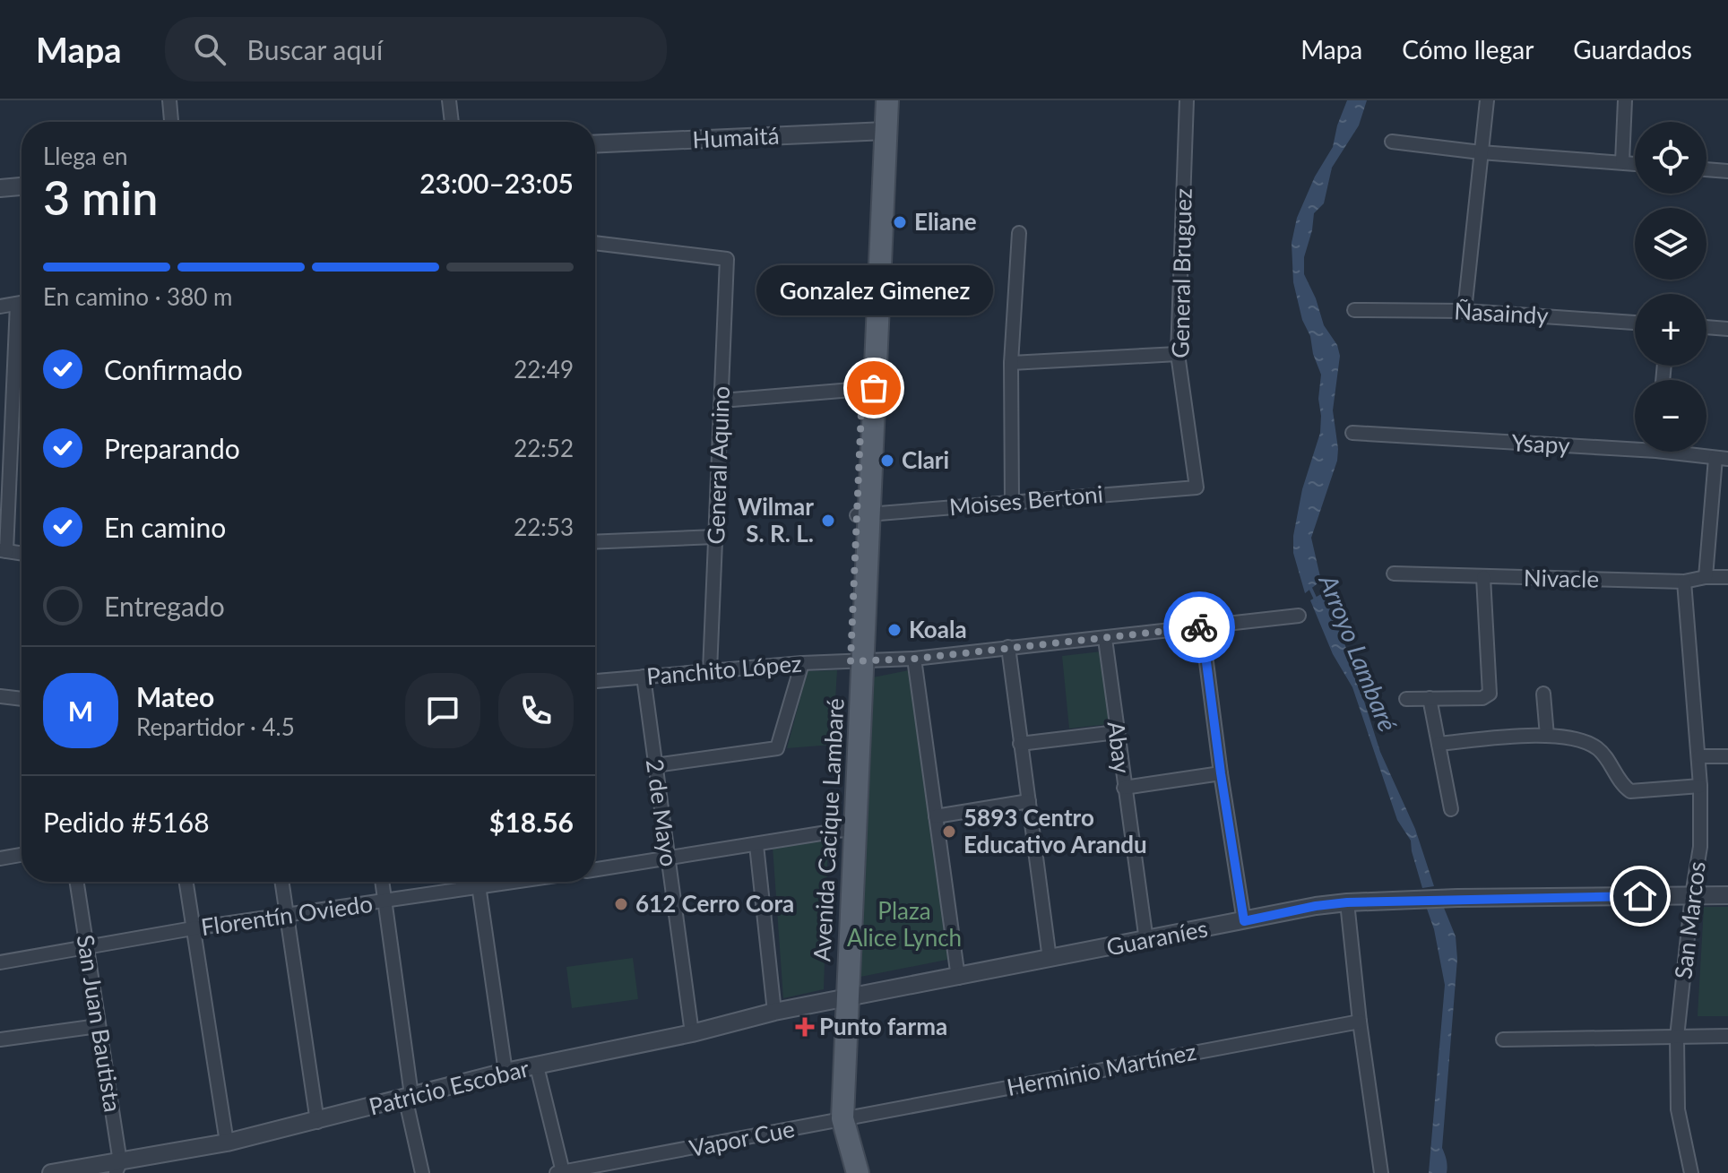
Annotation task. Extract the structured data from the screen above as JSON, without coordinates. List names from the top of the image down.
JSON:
{
  "streets": {
    "main road": ["Avenida Cacique Lambaré"],
    "street": [
      "Humaitá",
      "General Bruguez",
      "Ñasaindy",
      "Ysapy",
      "General Aquino",
      "Moises Bertoni",
      "Nivacle",
      "Panchito López",
      "Abay",
      "2 de Mayo",
      "Florentín Oviedo",
      "San Marcos",
      "Guaraníes",
      "San Juan Bautista",
      "Herminio Martínez",
      "Patricio Escobar",
      "Vapor Cue"
    ]
  },
  "crossings": [
    ["Humaitá", "Avenida Cacique Lambaré"],
    ["General Bruguez", "Moises Bertoni"],
    ["General Aquino", "Panchito López"],
    ["Moises Bertoni", "Avenida Cacique Lambaré"],
    ["Nivacle", "San Marcos"],
    ["Panchito López", "Abay"],
    ["Panchito López", "2 de Mayo"],
    ["Panchito López", "Avenida Cacique Lambaré"],
    ["Abay", "Guaraníes"],
    ["2 de Mayo", "Patricio Escobar"],
    ["Avenida Cacique Lambaré", "Guaraníes"],
    ["Avenida Cacique Lambaré", "Herminio Martínez"],
    ["Avenida Cacique Lambaré", "Patricio Escobar"],
    ["Avenida Cacique Lambaré", "Vapor Cue"],
    ["Florentín Oviedo", "San Juan Bautista"],
    ["San Marcos", "Guaraníes"],
    ["Guaraníes", "Patricio Escobar"],
    ["San Juan Bautista", "Patricio Escobar"],
    ["Herminio Martínez", "Vapor Cue"]
  ],
  "water": ["Arroyo Lambaré"],
  "parks": ["Plaza Alice Lynch"],
  "places": {
    "other": [
      "Eliane",
      "Gonzalez Gimenez",
      "Clari",
      "Wilmar S. R. L.",
      "Koala",
      "5893 Centro Educativo Arandu",
      "612 Cerro Cora"
    ],
    "health": ["Punto farma"]
  },
  "page": {
    "header": "Mapa",
    "search": "Buscar aquí",
    "nav": ["Mapa", "Cómo llegar", "Guardados"],
    "map_buttons": ["+", "−"],
    "heading": ["3 min", "Llega en", "23:00–23:05"],
    "panel": [
      "Mateo",
      "Repartidor · 4.5",
      "Pedido #5168",
      "$18.56"
    ],
    "bar": "En camino · 380 m",
    "bubble": "Gonzalez Gimenez",
    "list": [
      ["Confirmado", "22:49"],
      ["Preparando", "22:52"],
      ["En camino", "22:53"],
      "Entregado"
    ],
    "round": "M"
  }
}
